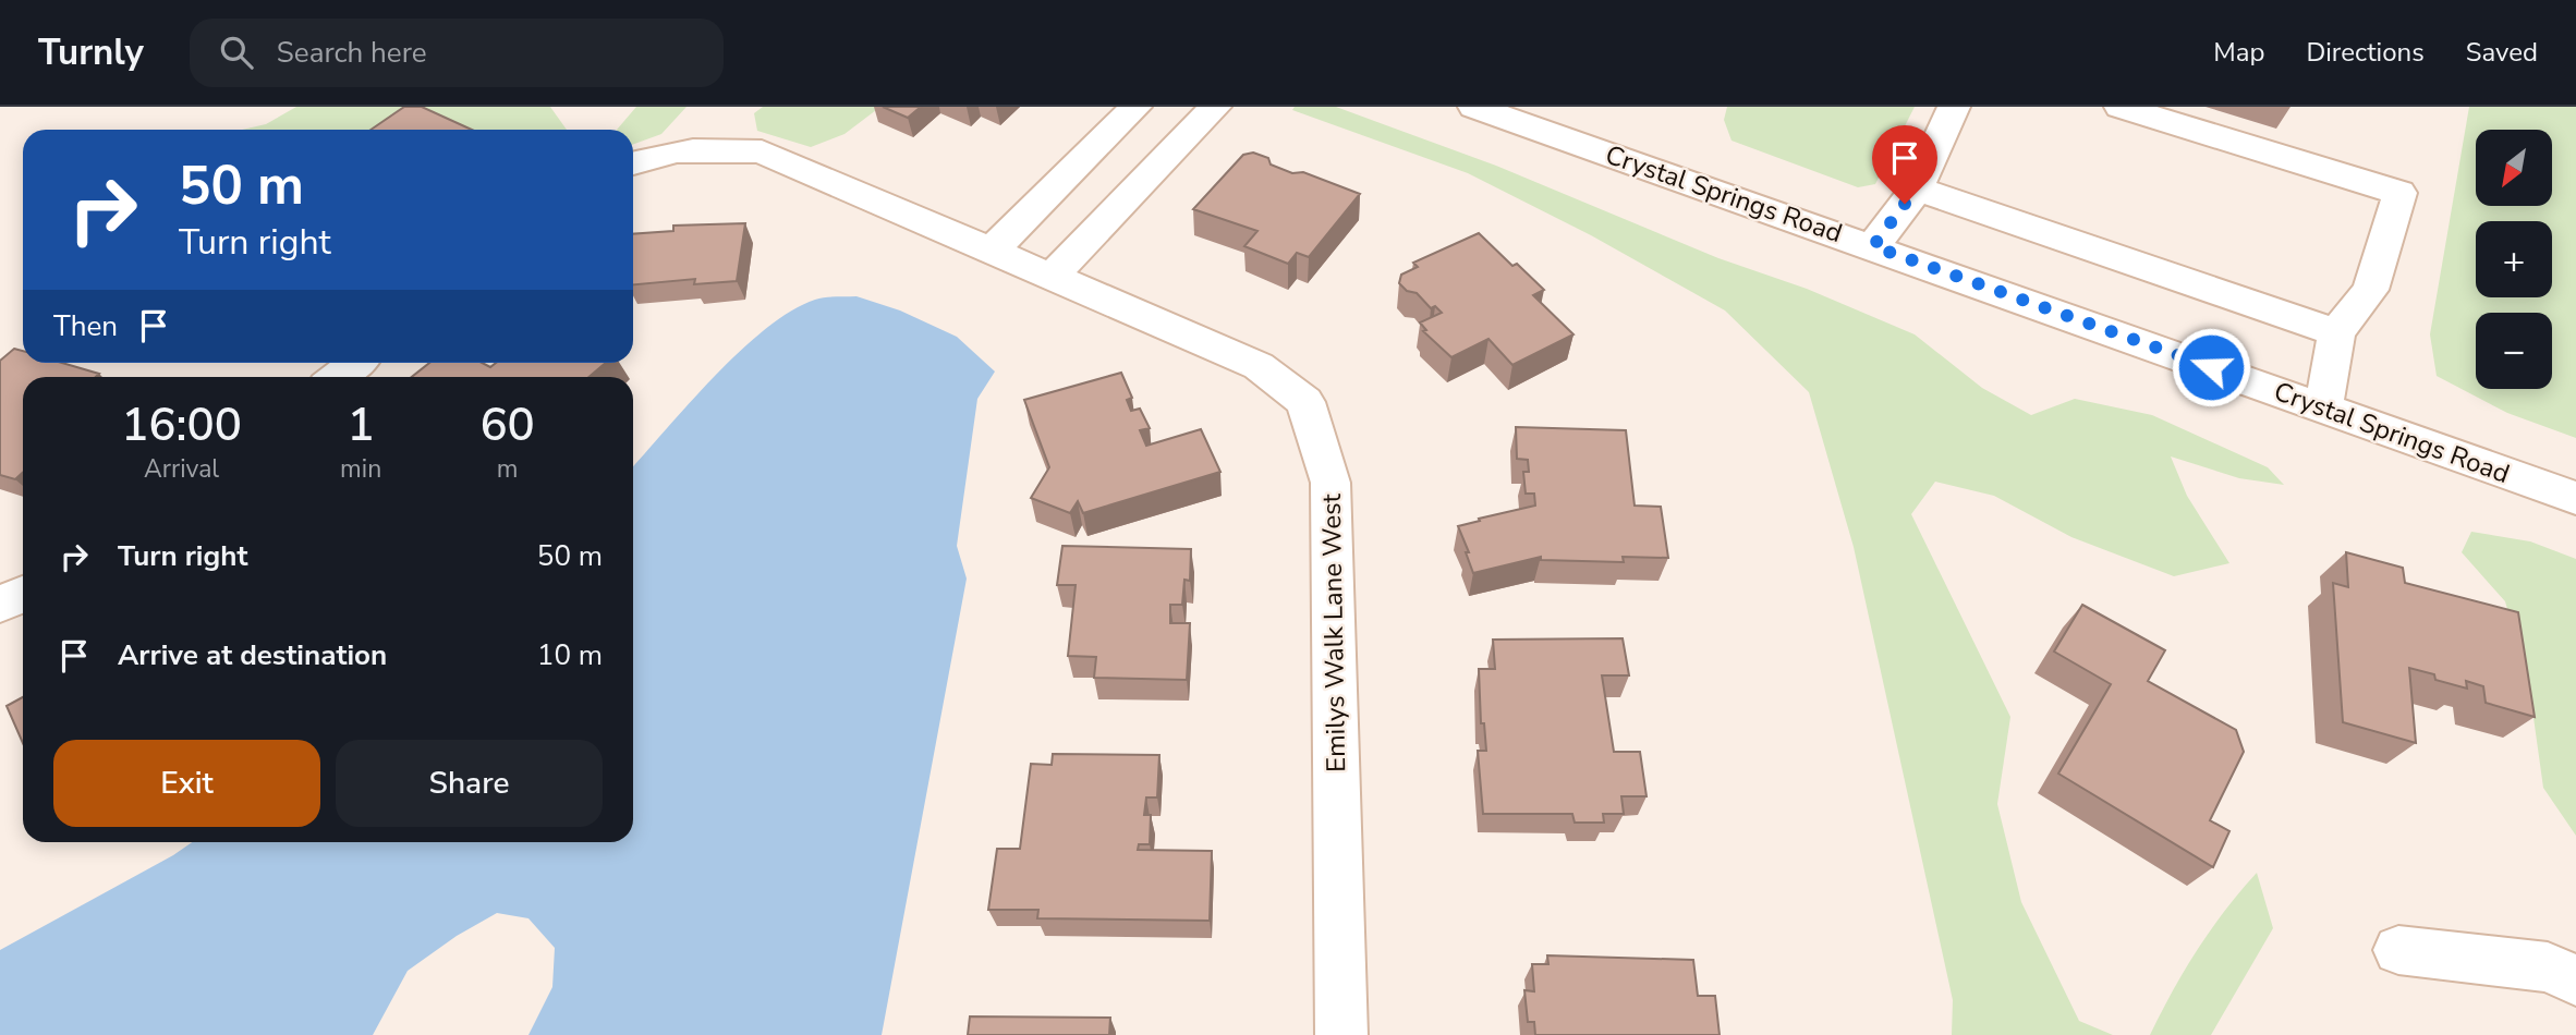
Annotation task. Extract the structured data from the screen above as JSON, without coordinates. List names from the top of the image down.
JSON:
{
  "streets": {
    "street": ["Crystal Springs Road", "Emilys Walk Lane West"]
  },
  "north": "bottom left",
  "page": {
    "header": "Turnly",
    "search": "Search here",
    "nav": ["Map", "Directions", "Saved"],
    "map_buttons": ["+", "−"],
    "turn": ["50 m", "Turn right"],
    "then": "Then",
    "eta": [
      "16:00",
      "Arrival",
      "1",
      "min",
      "60",
      "m"
    ],
    "list": [
      {
        "name": "Turn right",
        "value": "50 m"
      },
      {
        "name": "Arrive at destination",
        "value": "10 m"
      }
    ],
    "buttons": ["Exit", "Share"]
  }
}
